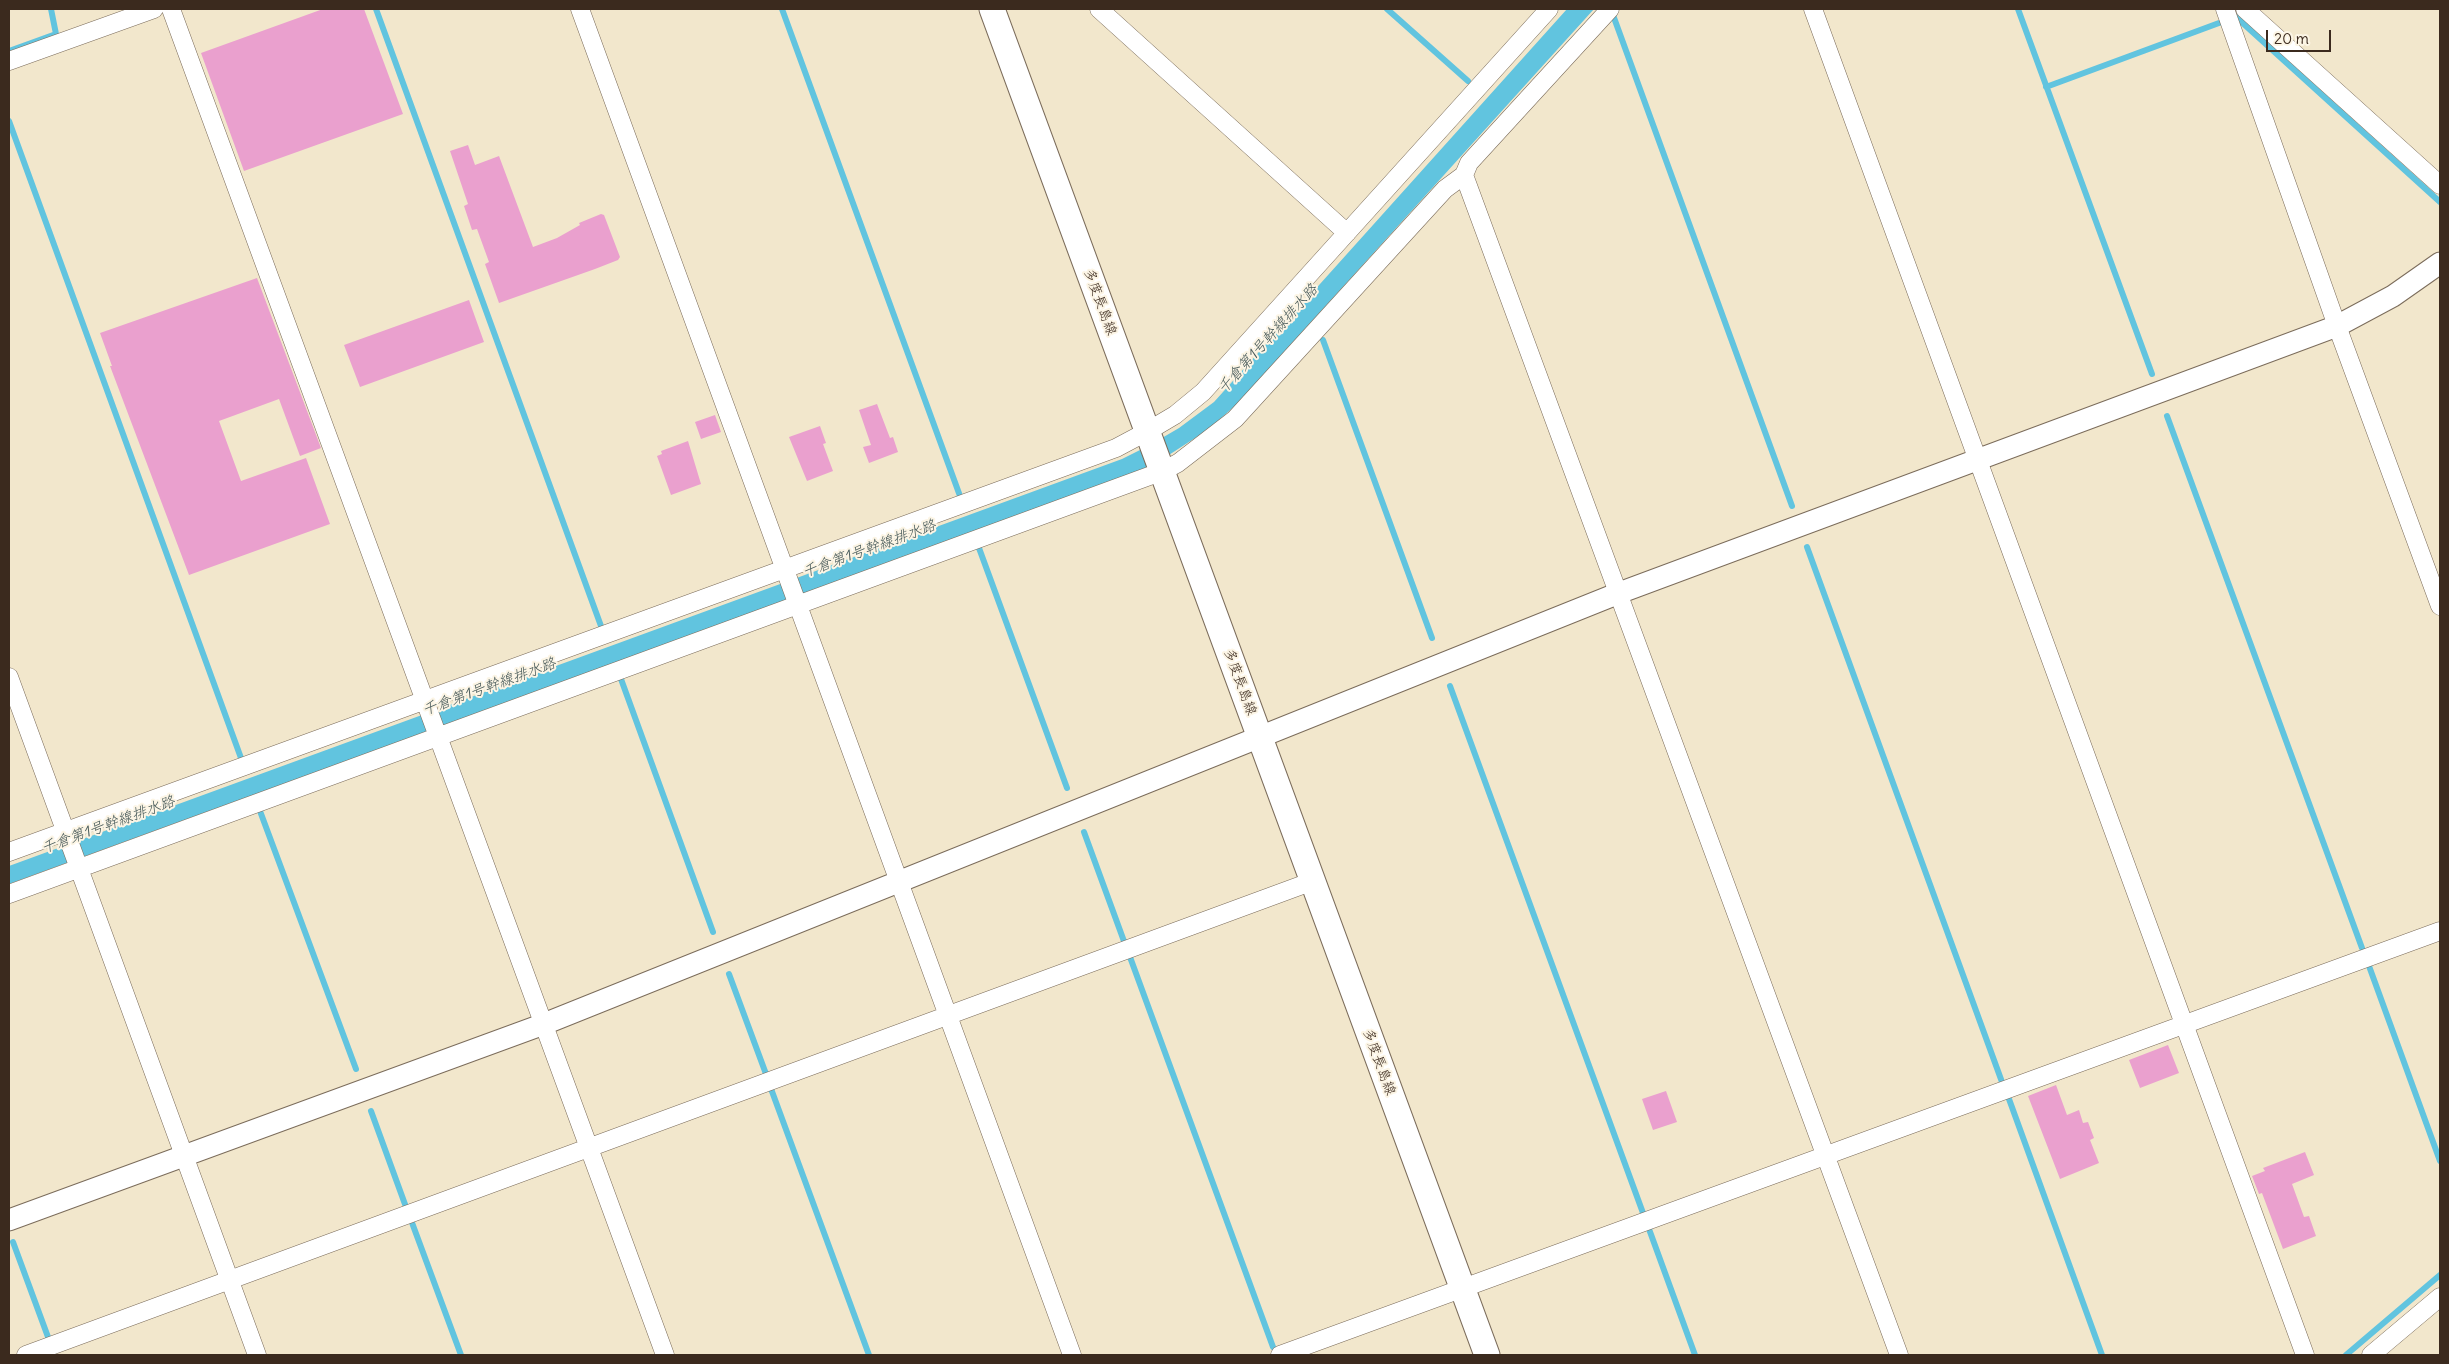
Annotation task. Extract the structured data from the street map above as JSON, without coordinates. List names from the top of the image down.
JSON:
{
  "streets": {
    "main road": ["多度長島線"]
  },
  "water": ["千倉第1号幹線排水路"],
  "scale_bar": "20 m"
}
